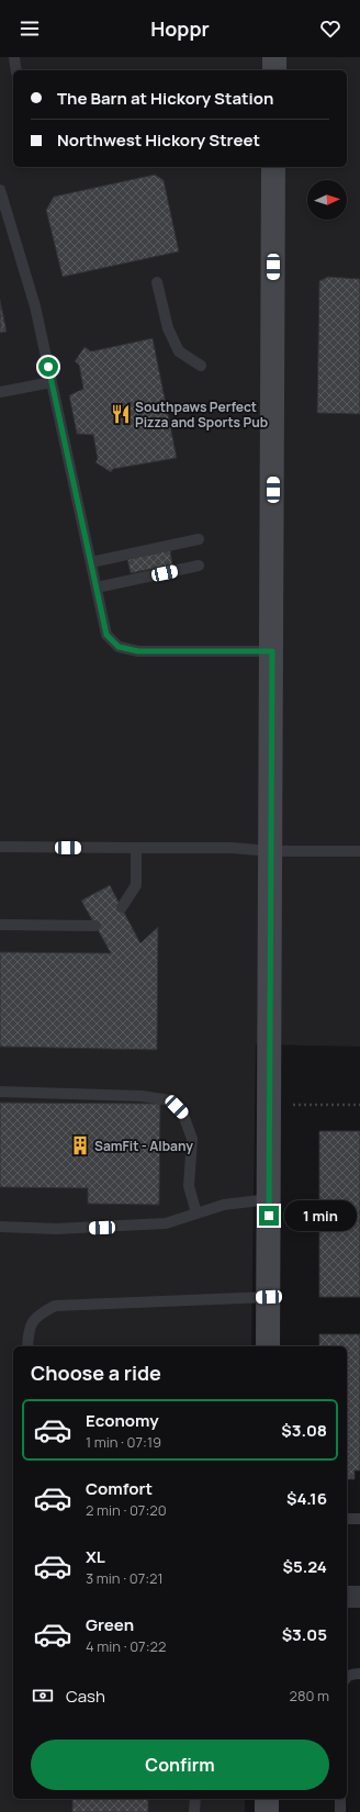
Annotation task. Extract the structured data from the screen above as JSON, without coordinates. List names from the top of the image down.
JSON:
{
  "places": {
    "restaurant": ["Southpaws Perfect Pizza and Sports Pub"],
    "building": ["SamFit - Albany"]
  },
  "north": "right",
  "page": {
    "header": "Hoppr",
    "banner": ["The Barn at Hickory Station", "Northwest Hickory Street"],
    "bubble": "1 min",
    "heading": "Choose a ride",
    "list": [
      {
        "name": "Economy",
        "note": "1 min · 07:19",
        "value": "$3.08"
      },
      {
        "name": "Comfort",
        "note": "2 min · 07:20",
        "value": "$4.16"
      },
      {
        "name": "XL",
        "note": "3 min · 07:21",
        "value": "$5.24"
      },
      {
        "name": "Green",
        "note": "4 min · 07:22",
        "value": "$3.05"
      }
    ],
    "pay": ["Cash", "280 m"],
    "buttons": "Confirm"
  }
}
